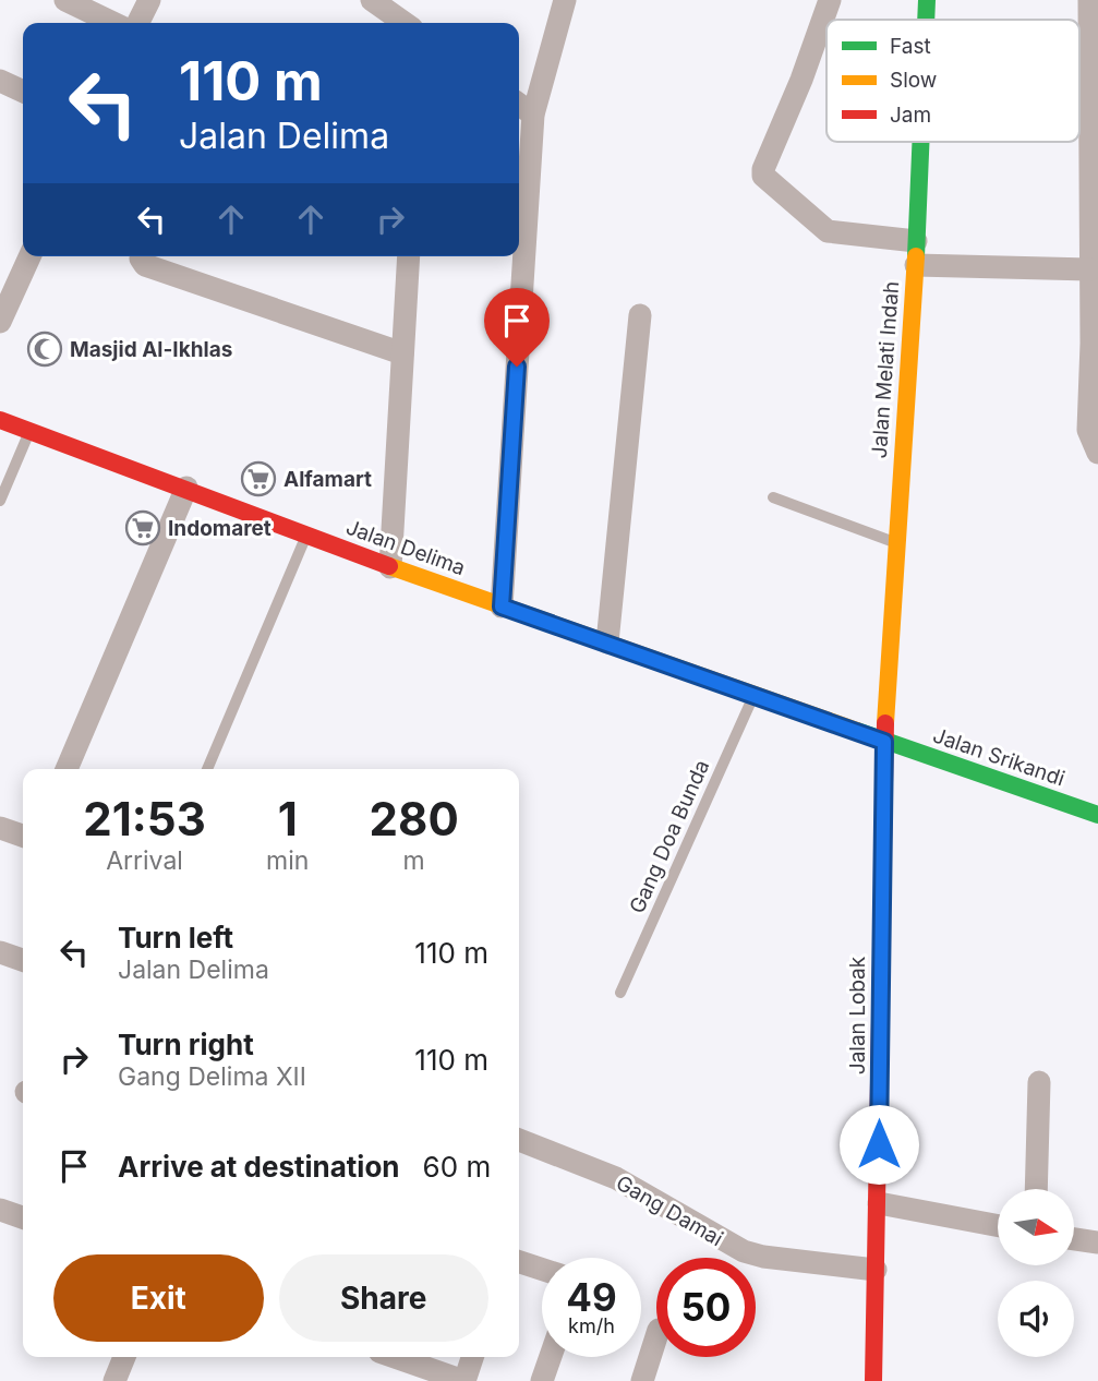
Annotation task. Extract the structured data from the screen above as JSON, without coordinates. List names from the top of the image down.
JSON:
{
  "streets": {
    "main road": [
      "Jalan Melati Indah",
      "Jalan Delima",
      "Jalan Srikandi",
      "Jalan Lobak"
    ],
    "street": ["Gang Damai"],
    "lane": ["Gang Doa Bunda"]
  },
  "crossings": [
    ["Jalan Melati Indah", "Jalan Delima"],
    ["Jalan Melati Indah", "Jalan Srikandi"],
    ["Jalan Melati Indah", "Jalan Lobak"],
    ["Jalan Delima", "Jalan Srikandi"],
    ["Jalan Delima", "Gang Doa Bunda"],
    ["Jalan Delima", "Jalan Lobak"],
    ["Jalan Srikandi", "Jalan Lobak"],
    ["Jalan Lobak", "Gang Damai"]
  ],
  "places": {
    "mosque": ["Masjid Al-Ikhlas"],
    "supermarket": ["Alfamart", "Indomaret"]
  },
  "legend": ["Fast", "Slow", "Jam"],
  "north": "right",
  "page": {
    "turn": ["110 m", "Jalan Delima"],
    "eta": [
      "21:53",
      "Arrival",
      "1",
      "min",
      "280",
      "m"
    ],
    "list": [
      {
        "name": "Turn left",
        "note": "Jalan Delima",
        "value": "110 m"
      },
      {
        "name": "Turn right",
        "note": "Gang Delima XII",
        "value": "110 m"
      },
      {
        "name": "Arrive at destination",
        "value": "60 m"
      }
    ],
    "buttons": ["Exit", "Share"],
    "speed": "49 km/h",
    "limit": "50"
  }
}
